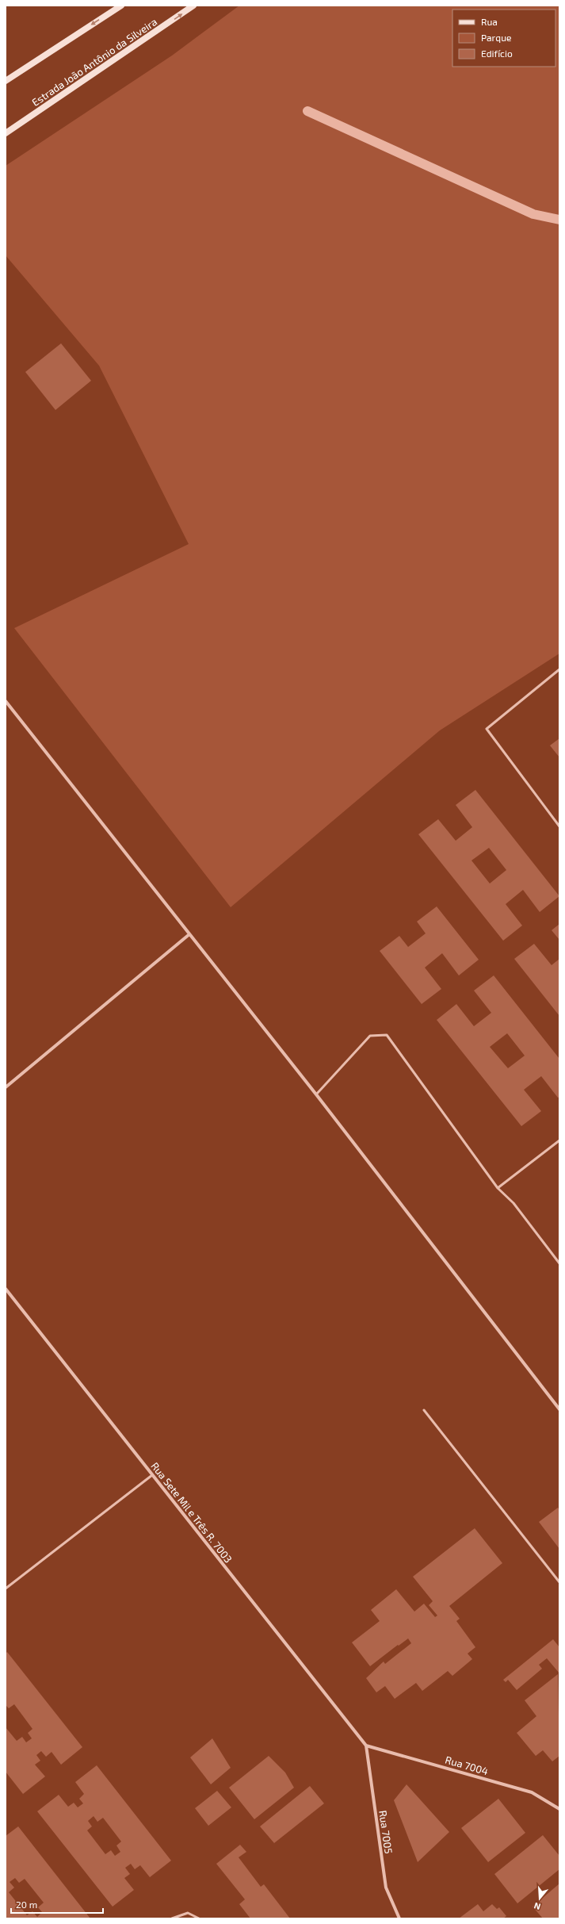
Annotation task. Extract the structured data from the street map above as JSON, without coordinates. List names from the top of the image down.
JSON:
{
  "streets": {
    "main road": ["Estrada João Antônio da Silveira"],
    "street": ["Rua Sete Mil e Três R. 7003", "Rua 7004", "Rua 7005"]
  },
  "crossings": [
    ["Rua Sete Mil e Três R. 7003", "Rua 7004"],
    ["Rua Sete Mil e Três R. 7003", "Rua 7005"],
    ["Rua 7004", "Rua 7005"]
  ],
  "legend": ["Rua", "Parque", "Edifício"],
  "scale_bar": "20 m",
  "north": "bottom"
}
